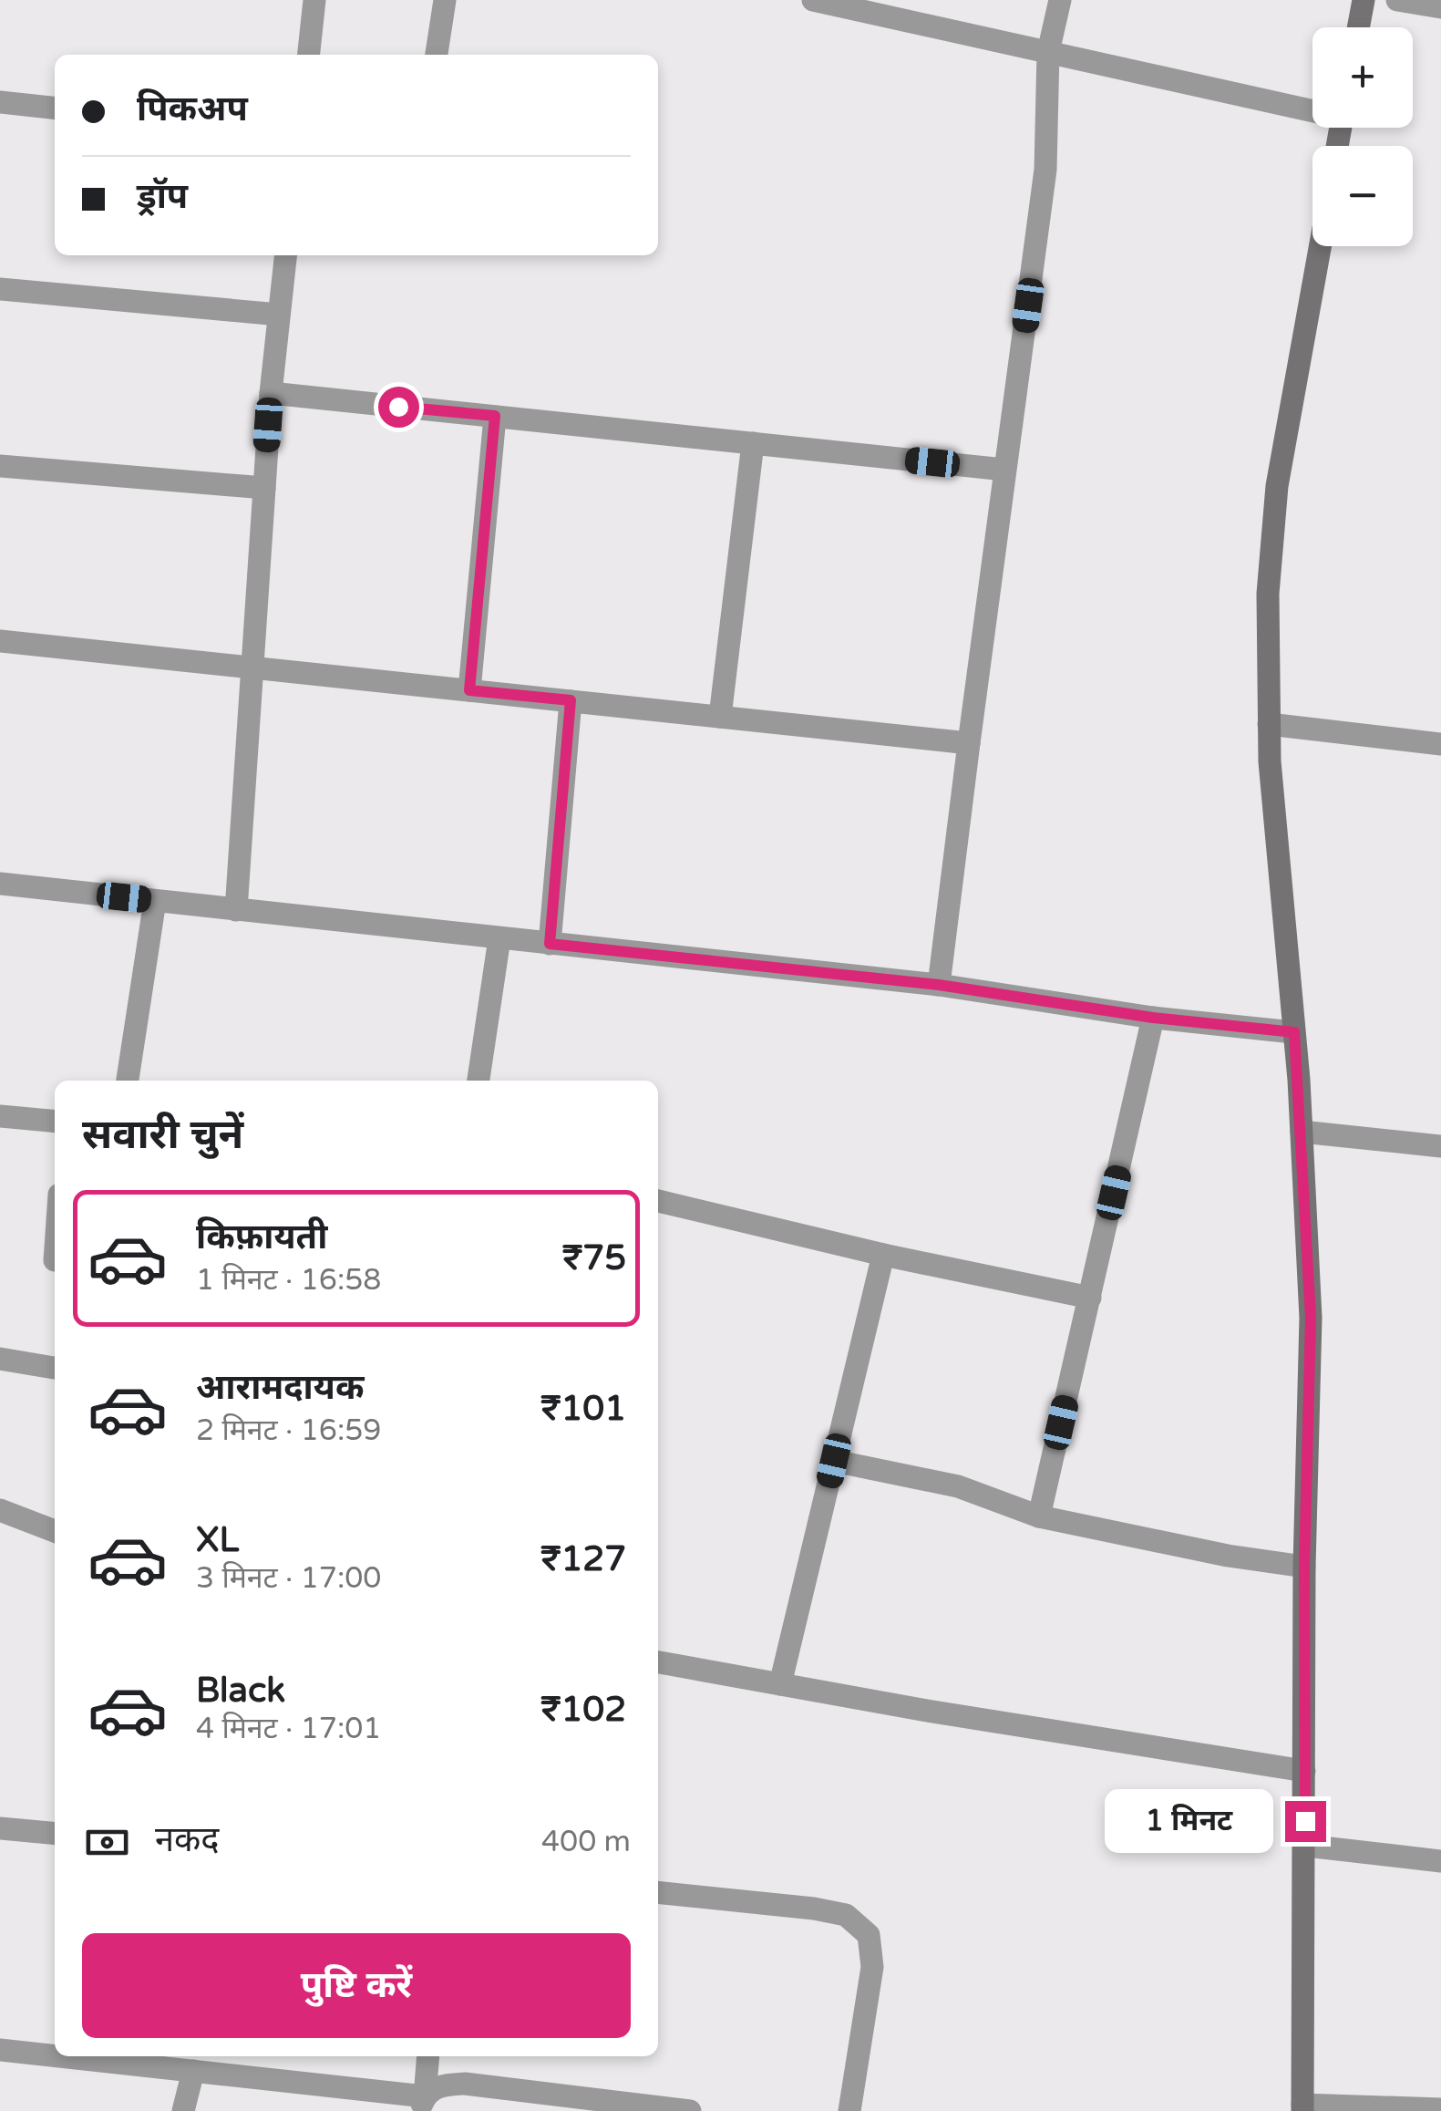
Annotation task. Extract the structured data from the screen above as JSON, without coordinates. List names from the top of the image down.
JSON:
{
  "page": {
    "map_buttons": ["+", "−"],
    "banner": ["पिकअप", "ड्रॉप"],
    "heading": "सवारी चुनें",
    "list": [
      {
        "name": "किफ़ायती",
        "note": "1 मिनट · 16:58",
        "value": "₹75"
      },
      {
        "name": "आरामदायक",
        "note": "2 मिनट · 16:59",
        "value": "₹101"
      },
      {
        "name": "XL",
        "note": "3 मिनट · 17:00",
        "value": "₹127"
      },
      {
        "name": "Black",
        "note": "4 मिनट · 17:01",
        "value": "₹102"
      }
    ],
    "bubble": "1 मिनट",
    "pay": ["नकद", "400 m"],
    "buttons": "पुष्टि करें"
  }
}
